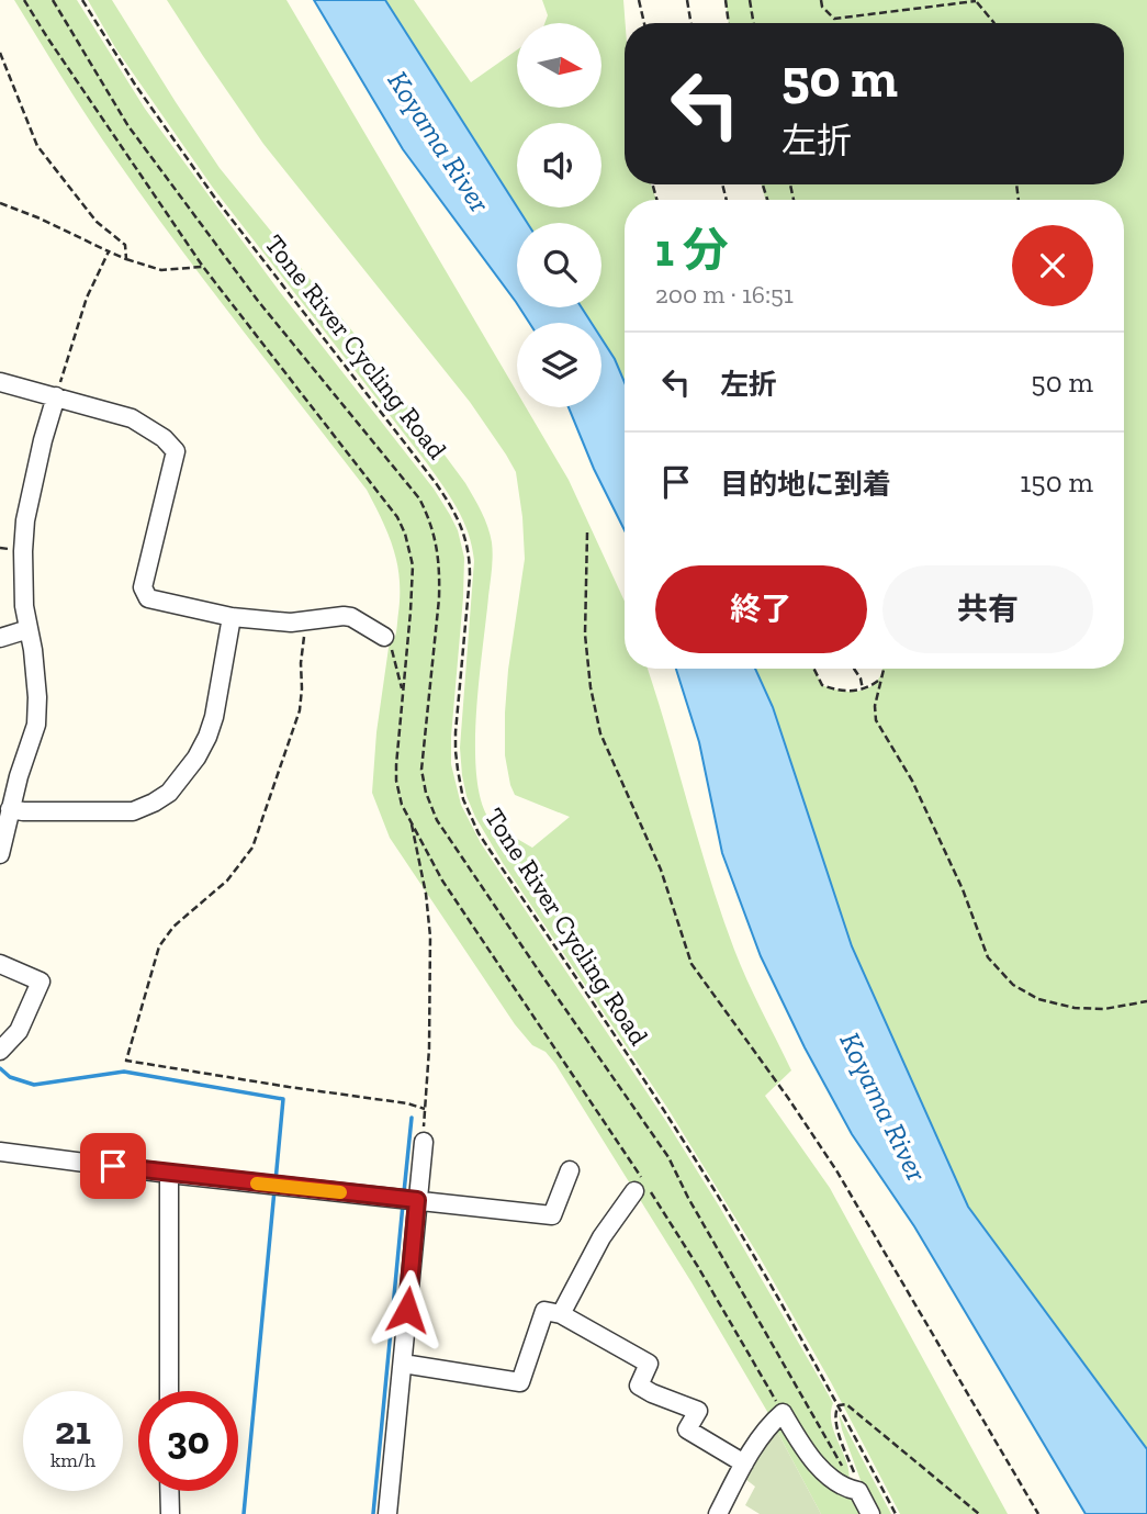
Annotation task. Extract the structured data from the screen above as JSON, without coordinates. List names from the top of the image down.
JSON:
{
  "streets": {
    "path": ["Tone River Cycling Road"]
  },
  "water": ["Koyama River"],
  "north": "right",
  "page": {
    "turn": ["50 m", "左折"],
    "heading": ["1 分", "200 m · 16:51"],
    "list": [
      {
        "name": "左折",
        "value": "50 m"
      },
      {
        "name": "目的地に到着",
        "value": "150 m"
      }
    ],
    "buttons": ["終了", "共有"],
    "speed": "21 km/h",
    "limit": "30"
  }
}
